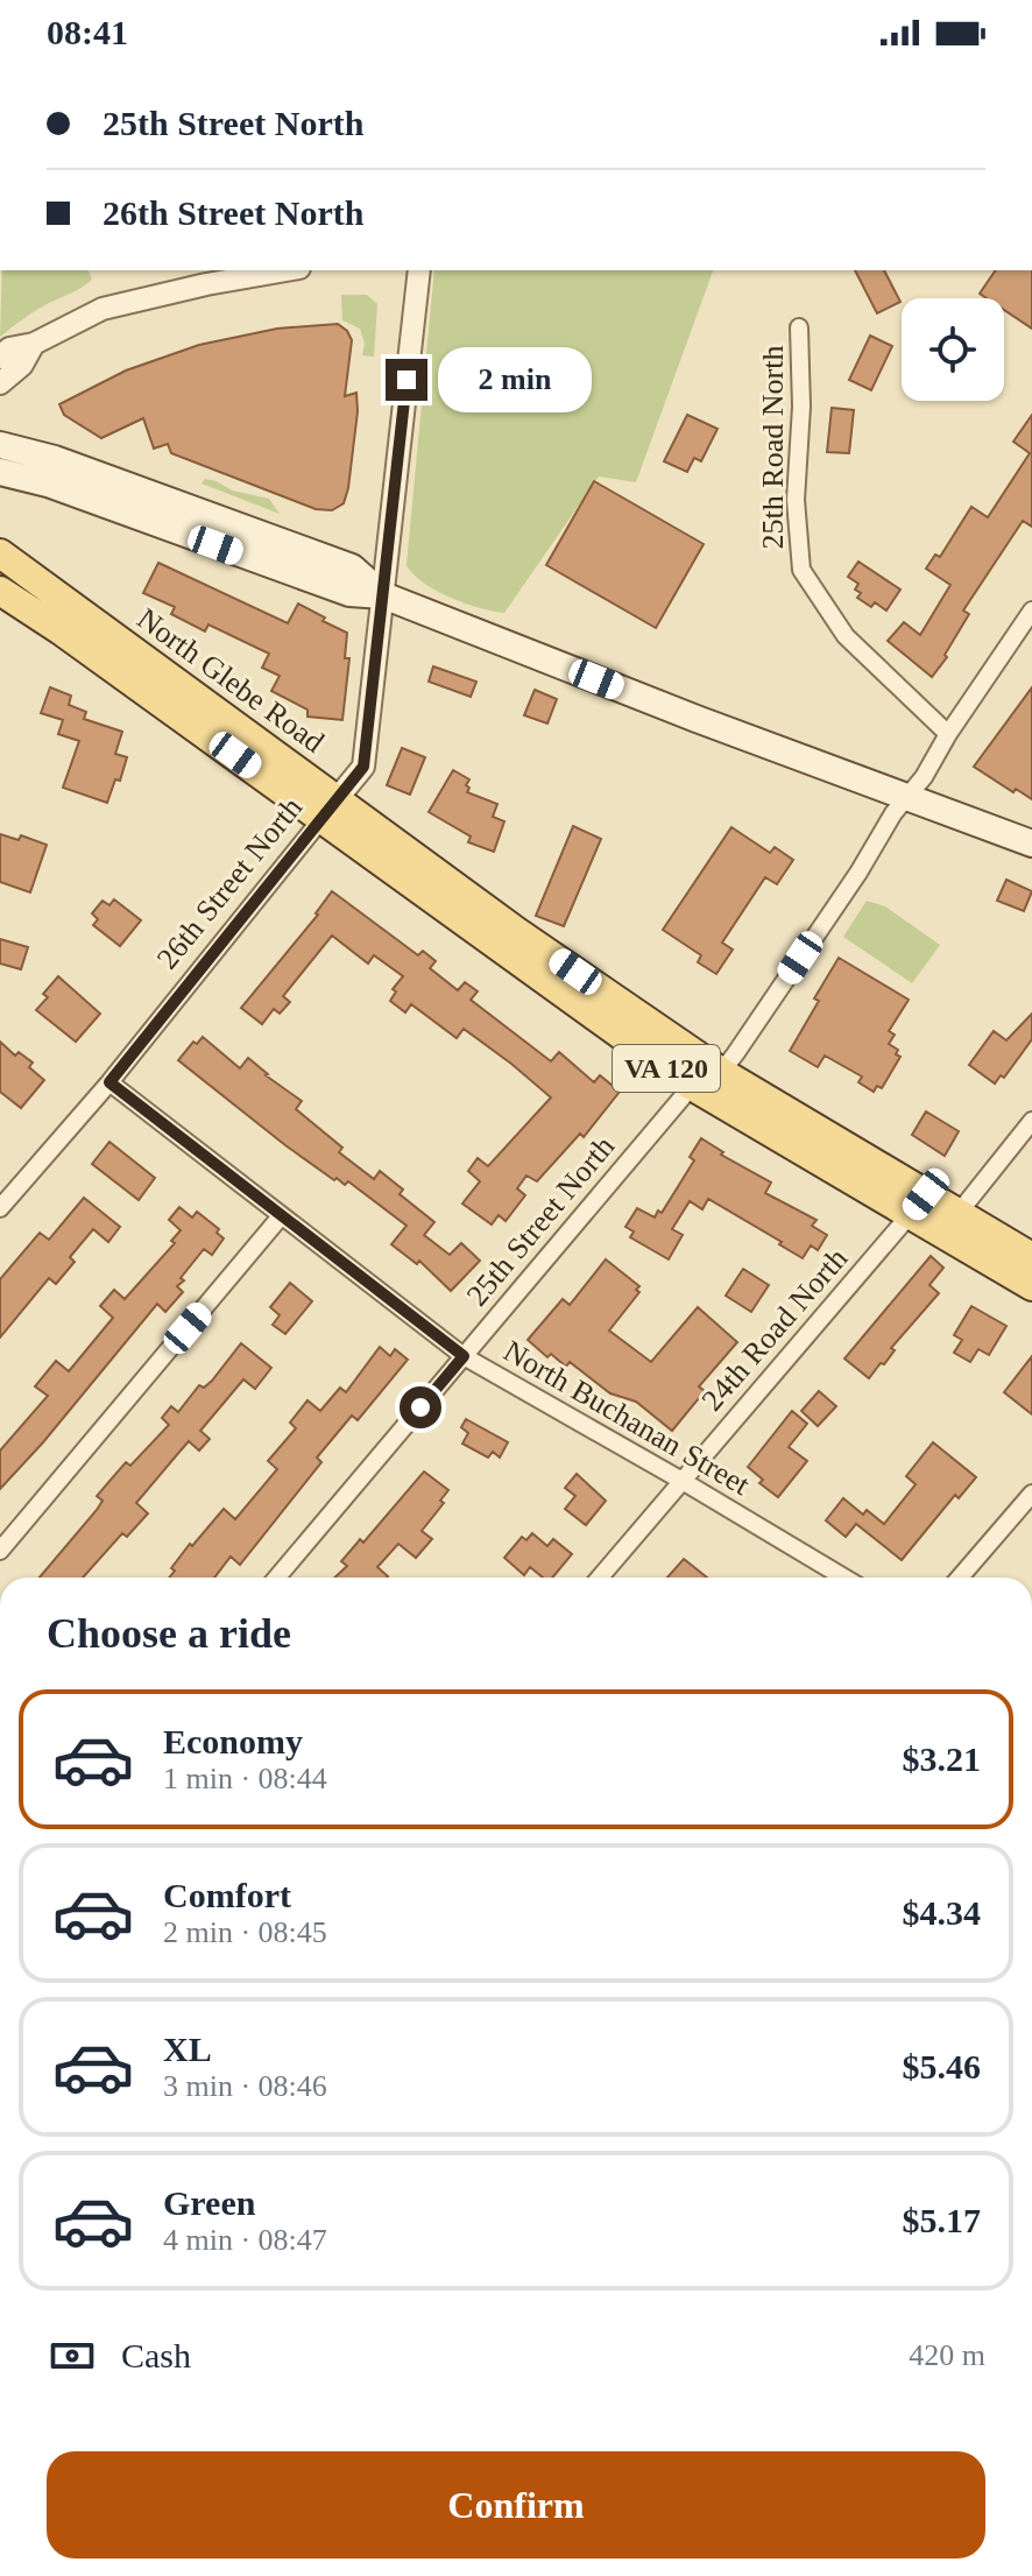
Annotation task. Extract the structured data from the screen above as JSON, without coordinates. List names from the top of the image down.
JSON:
{
  "streets": {
    "main road": ["North Glebe Road", "VA 120"],
    "street": [
      "25th Road North",
      "26th Street North",
      "25th Street North",
      "24th Road North",
      "North Buchanan Street"
    ]
  },
  "crossings": [
    ["North Glebe Road", "26th Street North"],
    ["North Glebe Road", "25th Street North"],
    ["North Glebe Road", "24th Road North"],
    ["26th Street North", "North Buchanan Street"],
    ["25th Street North", "North Buchanan Street"],
    ["24th Road North", "North Buchanan Street"]
  ],
  "page": {
    "status": "08:41",
    "banner": ["25th Street North", "26th Street North"],
    "bubble": "2 min",
    "heading": "Choose a ride",
    "list": [
      {
        "name": "Economy",
        "note": "1 min · 08:44",
        "value": "$3.21"
      },
      {
        "name": "Comfort",
        "note": "2 min · 08:45",
        "value": "$4.34"
      },
      {
        "name": "XL",
        "note": "3 min · 08:46",
        "value": "$5.46"
      },
      {
        "name": "Green",
        "note": "4 min · 08:47",
        "value": "$5.17"
      }
    ],
    "pay": ["Cash", "420 m"],
    "buttons": "Confirm"
  }
}
